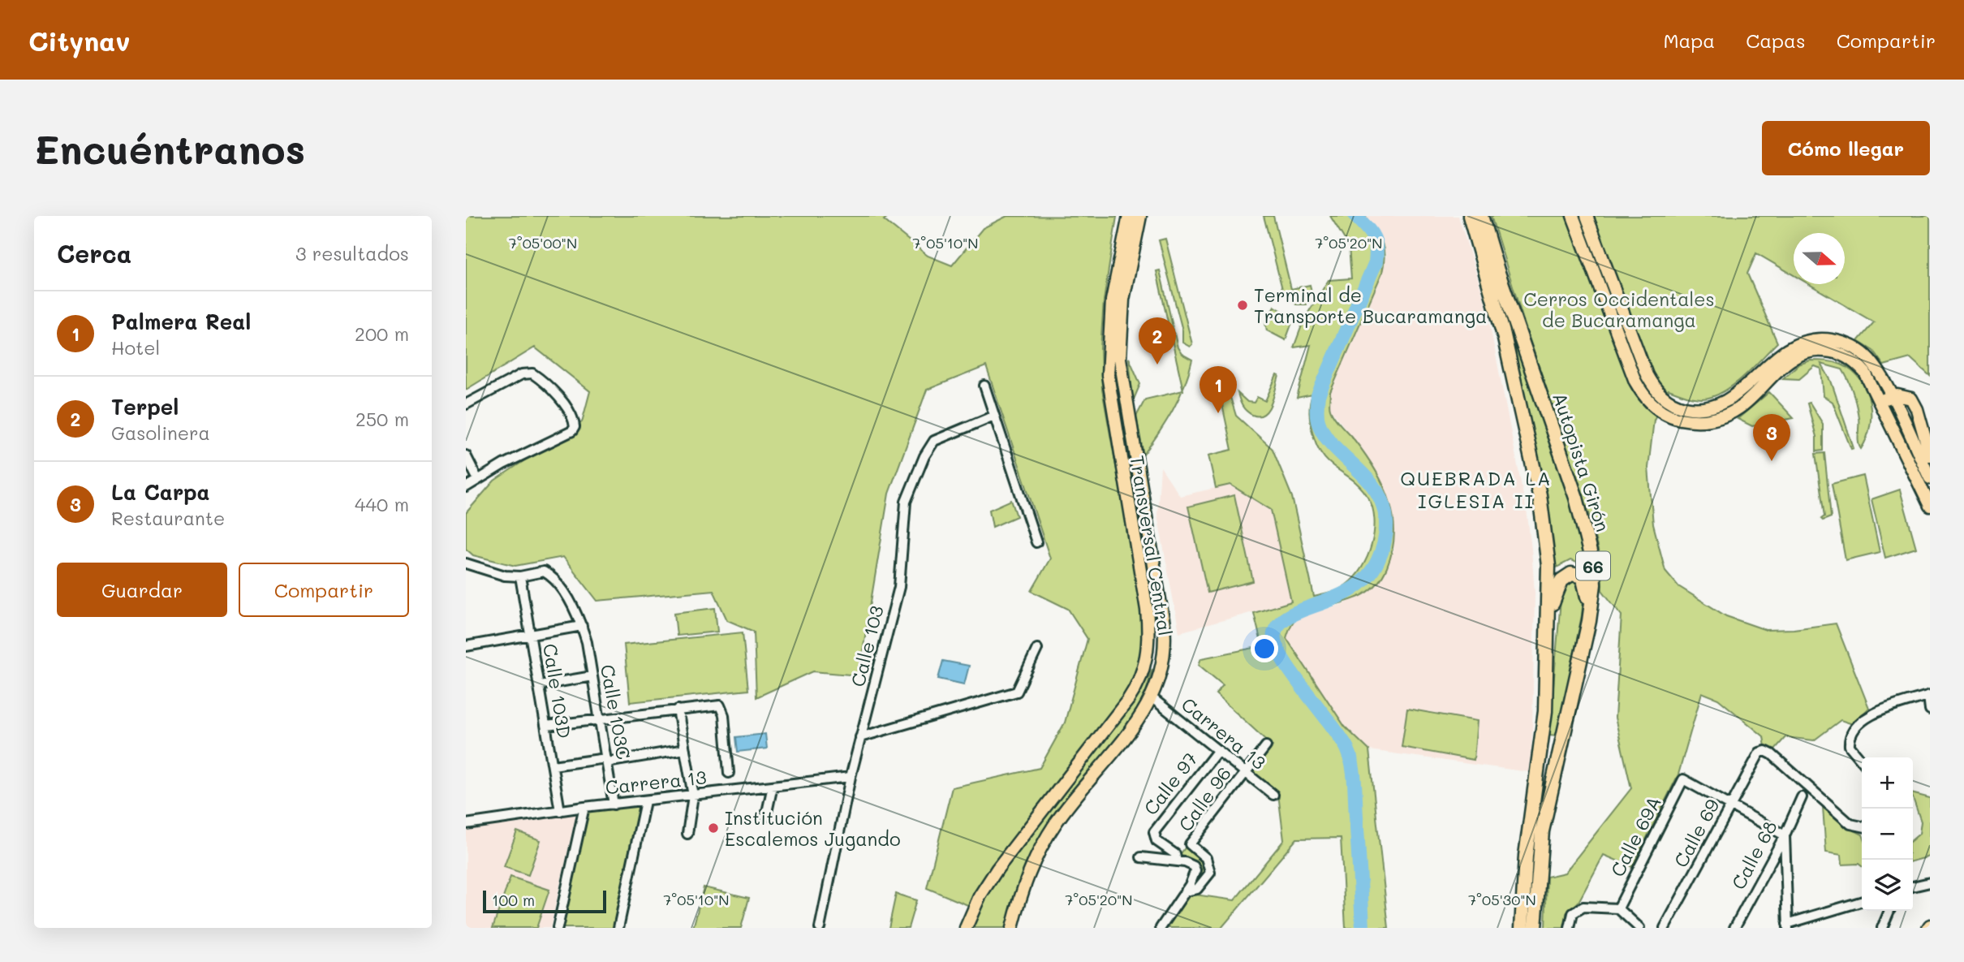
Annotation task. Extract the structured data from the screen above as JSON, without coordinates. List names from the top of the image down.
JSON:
{
  "streets": {
    "highway": ["Autopista Girón", "66"],
    "main road": ["Transversal Central"],
    "street": [
      "Calle 103",
      "Calle 103D",
      "Calle 103C",
      "Carrera 13",
      "Calle 97",
      "Calle 96",
      "Calle 69",
      "Calle 69A",
      "Calle 68"
    ]
  },
  "crossings": [
    ["Transversal Central", "Carrera 13"],
    ["Calle 103", "Carrera 13"],
    ["Calle 103D", "Calle 103C"],
    ["Calle 103D", "Carrera 13"],
    ["Calle 103C", "Carrera 13"],
    ["Carrera 13", "Calle 97"],
    ["Carrera 13", "Calle 96"],
    ["Calle 69", "Calle 69A"]
  ],
  "districts": ["QUEBRADA LA IGLESIA II"],
  "parks": ["Cerros Occidentales de Bucaramanga"],
  "places": ["Terminal de Transporte Bucaramanga", "Institución Escalemos Jugando"],
  "scale_bar": "100 m",
  "north": "right",
  "page": {
    "header": "Citynav",
    "nav": ["Mapa", "Capas", "Compartir"],
    "buttons": [
      "Cómo llegar",
      ["Guardar", "Compartir"]
    ],
    "title": "Encuéntranos",
    "heading": ["Cerca", "3 resultados"],
    "list": [
      {
        "mark": "1",
        "name": "Palmera Real",
        "note": "Hotel",
        "value": "200 m"
      },
      {
        "mark": "2",
        "name": "Terpel",
        "note": "Gasolinera",
        "value": "250 m"
      },
      {
        "mark": "3",
        "name": "La Carpa",
        "note": "Restaurante",
        "value": "440 m"
      }
    ],
    "pins": ["2", "1", "3"],
    "map_buttons": ["+", "−"],
    "scale": "100 m"
  },
  "coordinates": [
    "7°05'00\"N",
    "7°05'10\"N",
    "7°05'20\"N",
    "7°05'30\"N"
  ]
}
